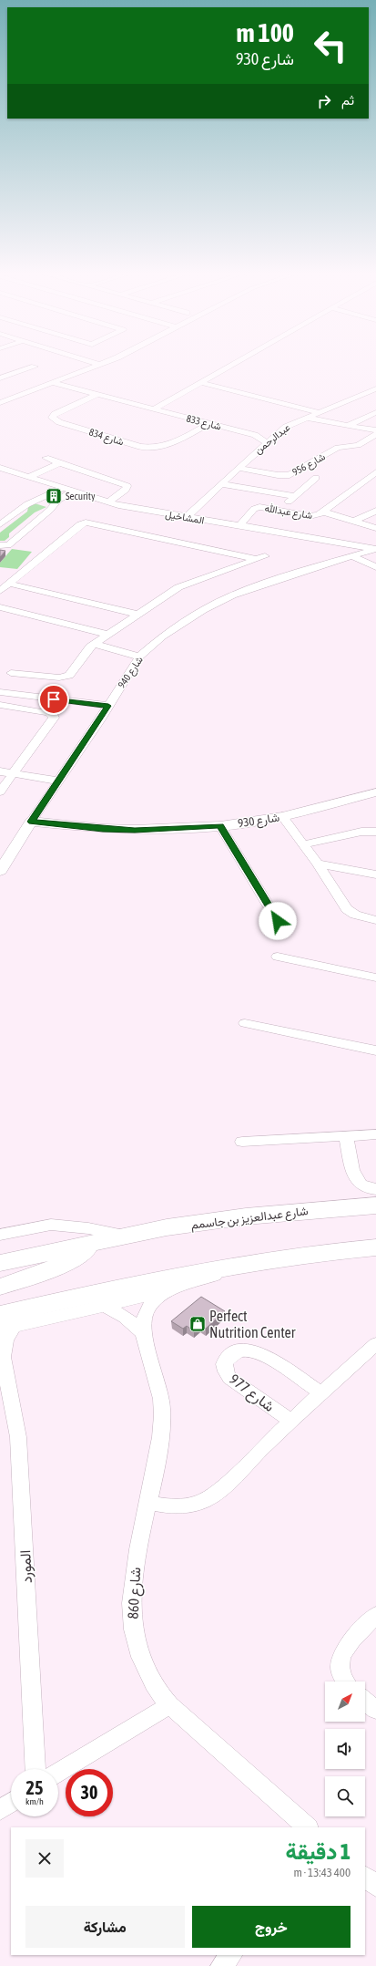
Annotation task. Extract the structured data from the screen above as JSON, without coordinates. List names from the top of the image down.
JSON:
{
  "streets": {
    "main road": ["شارع عبدالعزيز بن جاسمم"],
    "street": [
      "شارع 833",
      "شارع 834",
      "عبدالرحمن",
      "شارع 956",
      "شارع عبدالله",
      "المشاخيل",
      "شارع 940",
      "شارع 930",
      "شارع 977",
      "المورد",
      "شارع 860"
    ]
  },
  "crossings": [
    ["شارع 833", "شارع 834"],
    ["شارع 833", "عبدالرحمن"],
    ["عبدالرحمن", "شارع 956"],
    ["عبدالرحمن", "المشاخيل"],
    ["شارع عبدالله", "المشاخيل"],
    ["المشاخيل", "شارع 940"],
    ["شارع 940", "شارع 930"]
  ],
  "places": {
    "building": ["Security"],
    "shop": ["Perfect Nutrition Center"]
  },
  "north": "top right",
  "page": {
    "turn": ["100 m", "شارع 930"],
    "then": "ثم",
    "speed": "25 km/h",
    "limit": "30",
    "heading": ["1 دقيقة", "400 m · 13:43"],
    "buttons": ["خروج", "مشاركة"]
  }
}
